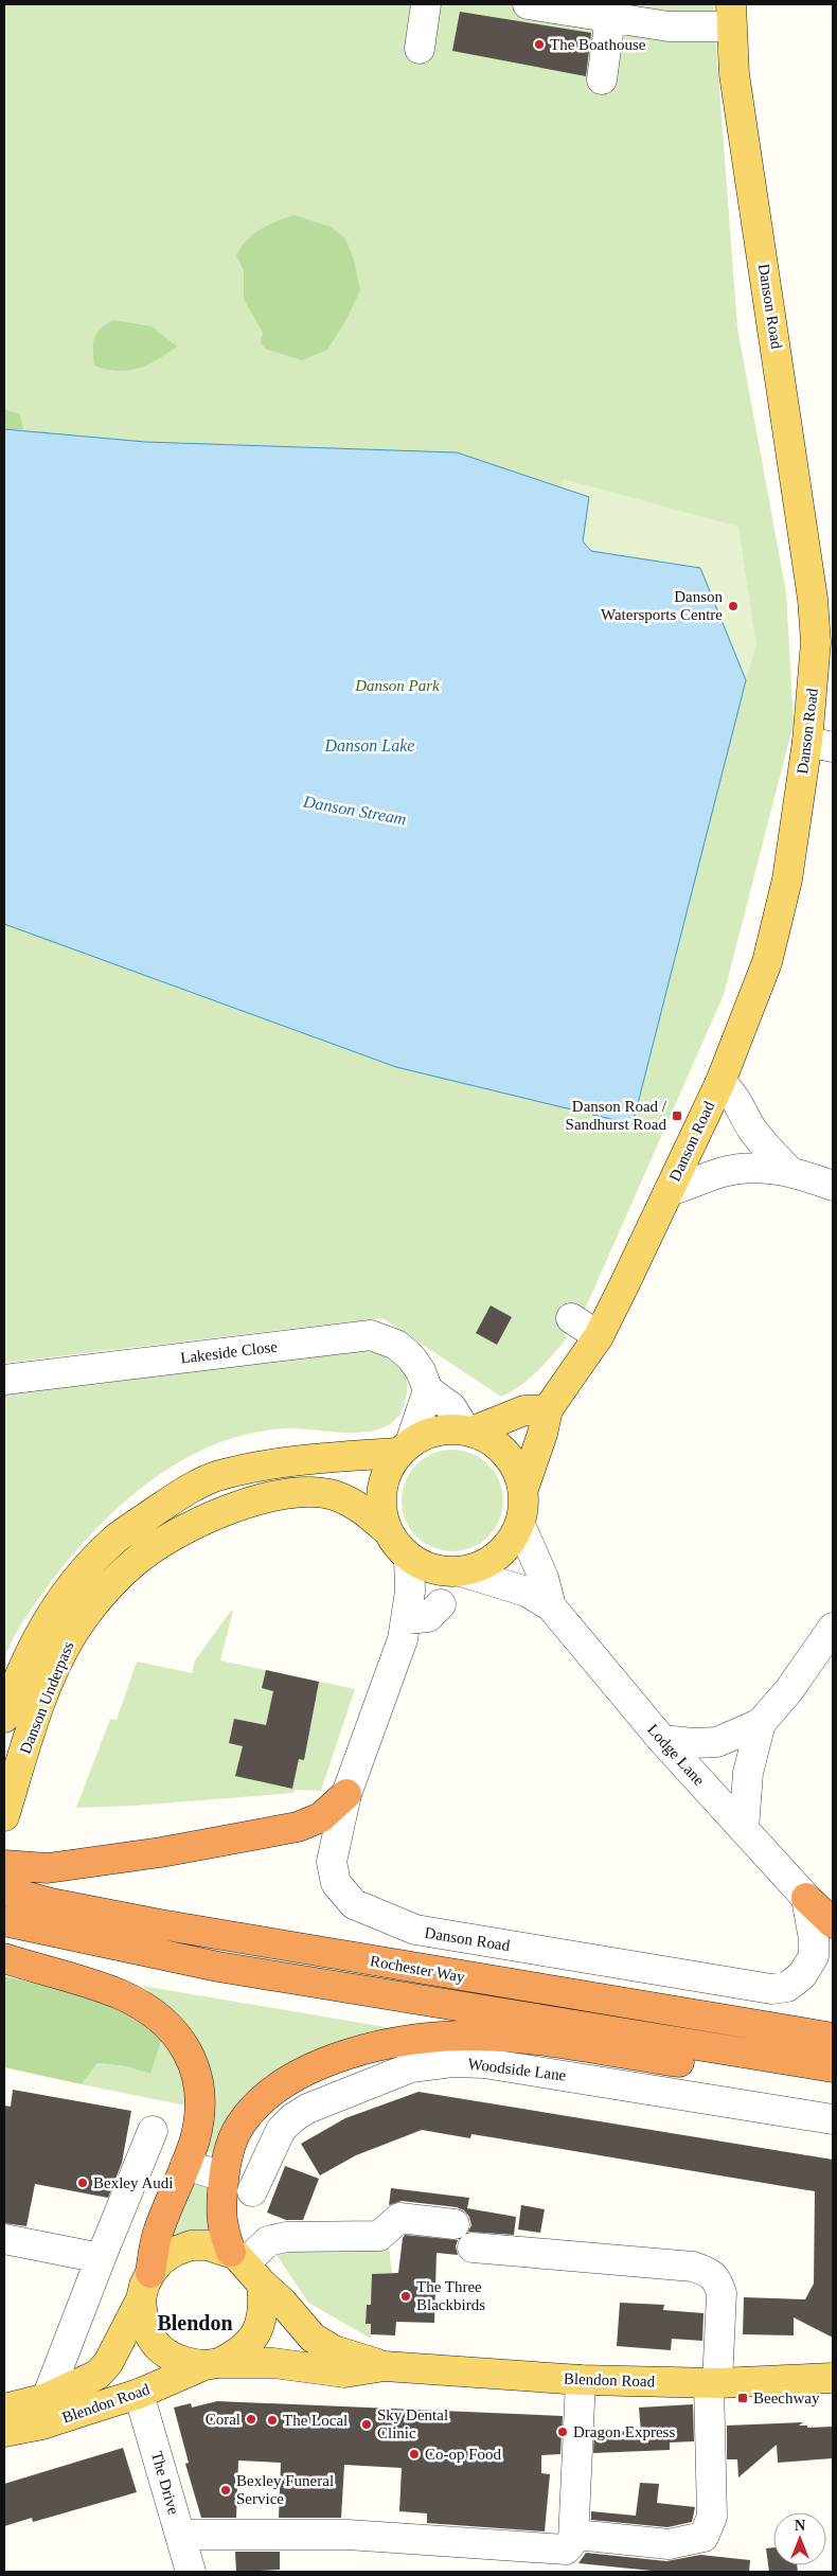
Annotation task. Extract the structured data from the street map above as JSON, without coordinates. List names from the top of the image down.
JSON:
{
  "streets": {
    "highway": ["Rochester Way"],
    "main road": ["Danson Road", "Danson Underpass", "Blendon Road"],
    "street": [
      "Lakeside Close",
      "Lodge Lane",
      "Woodside Lane",
      "The Drive"
    ]
  },
  "crossings": [
    ["Danson Road", "Lakeside Close"],
    ["Danson Road", "Danson Underpass"],
    ["Danson Road", "Lodge Lane"],
    ["Lakeside Close", "Danson Underpass"],
    ["Lakeside Close", "Lodge Lane"],
    ["Danson Underpass", "Lodge Lane"],
    ["Blendon Road", "The Drive"]
  ],
  "districts": ["Blendon"],
  "water": ["Danson Lake", "Danson Stream"],
  "parks": ["Danson Park"],
  "places": {
    "other": [
      "The Boathouse",
      "Danson Watersports Centre",
      "Bexley Audi",
      "The Three Blackbirds",
      "Coral",
      "The Local",
      "Sky Dental Clinic",
      "Dragon Express",
      "Co-op Food",
      "Bexley Funeral Service"
    ],
    "transit": ["Danson Road / Sandhurst Road", "Beechway"]
  },
  "north": "top"
}
